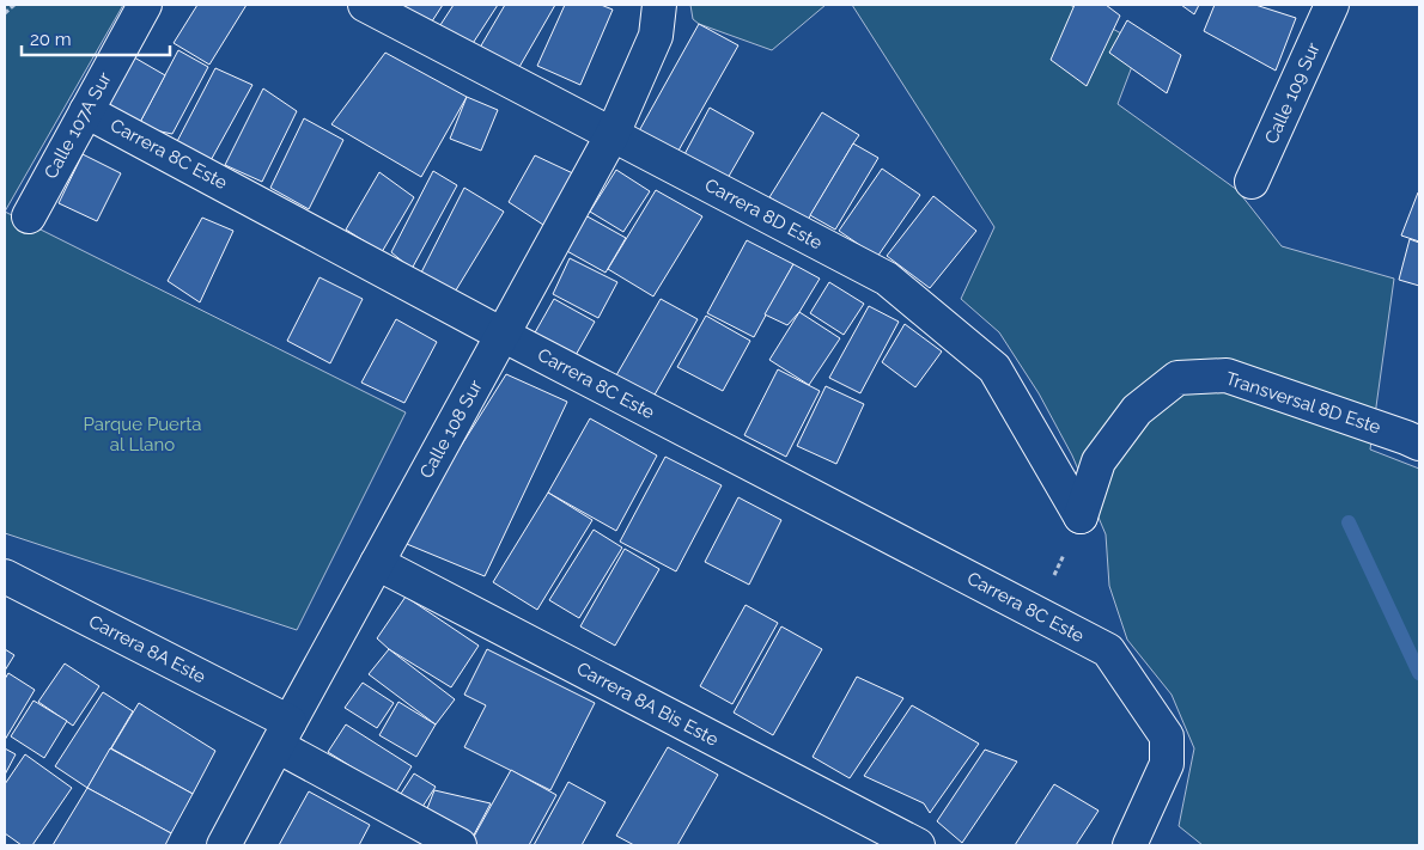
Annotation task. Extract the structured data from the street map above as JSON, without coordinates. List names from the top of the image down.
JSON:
{
  "streets": {
    "street": [
      "Calle 109 Sur",
      "Calle 107A Sur",
      "Carrera 8C Este",
      "Carrera 8D Este",
      "Transversal 8D Este",
      "Calle 108 Sur",
      "Carrera 8A Este",
      "Carrera 8A Bis Este"
    ]
  },
  "crossings": [
    ["Calle 107A Sur", "Carrera 8C Este"],
    ["Carrera 8C Este", "Calle 108 Sur"],
    ["Carrera 8D Este", "Transversal 8D Este"],
    ["Carrera 8D Este", "Calle 108 Sur"],
    ["Calle 108 Sur", "Carrera 8A Este"],
    ["Calle 108 Sur", "Carrera 8A Bis Este"]
  ],
  "parks": ["Parque Puerta al Llano"],
  "scale_bar": "20 m"
}
